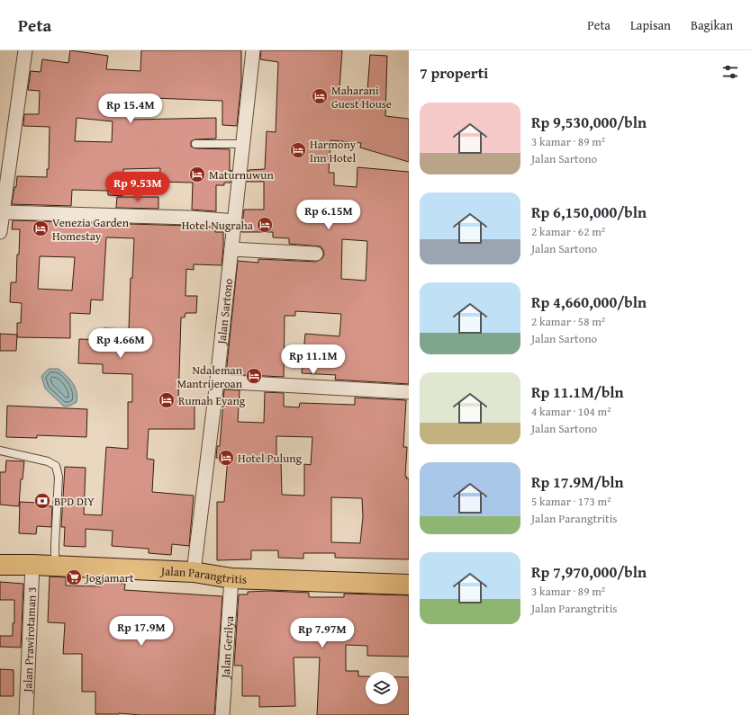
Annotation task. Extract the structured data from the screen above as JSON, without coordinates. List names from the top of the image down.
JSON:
{
  "streets": {
    "main road": ["Jalan Parangtritis"],
    "street": ["Jalan Sartono", "Jalan Prawirotaman 3", "Jalan Gerilya"]
  },
  "crossings": [
    ["Jalan Sartono", "Jalan Parangtritis"],
    ["Jalan Parangtritis", "Jalan Prawirotaman 3"],
    ["Jalan Parangtritis", "Jalan Gerilya"]
  ],
  "places": {
    "hotel": [
      "Maharani Guest House",
      "Harmony Inn Hotel",
      "Maturnuwun",
      "Hotel Nugraha",
      "Venezia Garden Homestay",
      "Ndaleman Mantrijeroan",
      "Rumah Eyang",
      "Hotel Pulung"
    ],
    "bank": ["BPD DIY"],
    "supermarket": ["Jogjamart"]
  },
  "page": {
    "header": "Peta",
    "nav": ["Peta", "Lapisan", "Bagikan"],
    "heading": "7 properti",
    "price": [
      "Rp 15.4M",
      "Rp 9.53M",
      "Rp 6.15M",
      "Rp 4.66M",
      "Rp 11.1M",
      "Rp 17.9M",
      "Rp 7.97M"
    ],
    "list": [
      {
        "name": "Rp 9,530,000/bln",
        "note": "3 kamar · 89 m² · Jalan Sartono"
      },
      {
        "name": "Rp 6,150,000/bln",
        "note": "2 kamar · 62 m² · Jalan Sartono"
      },
      {
        "name": "Rp 4,660,000/bln",
        "note": "2 kamar · 58 m² · Jalan Sartono"
      },
      {
        "name": "Rp 11.1M/bln",
        "note": "4 kamar · 104 m² · Jalan Sartono"
      },
      {
        "name": "Rp 17.9M/bln",
        "note": "5 kamar · 173 m² · Jalan Parangtritis"
      },
      {
        "name": "Rp 7,970,000/bln",
        "note": "3 kamar · 89 m² · Jalan Parangtritis"
      }
    ]
  }
}
